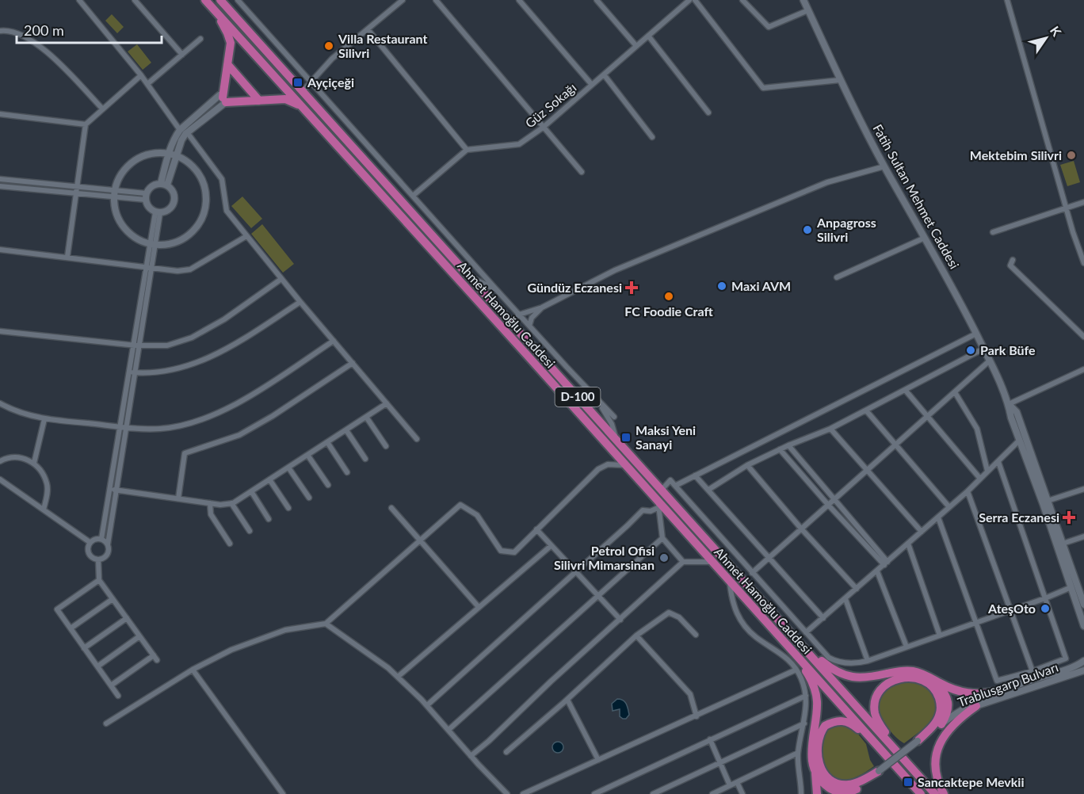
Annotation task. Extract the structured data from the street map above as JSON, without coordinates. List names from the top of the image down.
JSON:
{
  "streets": {
    "highway": ["Ahmet Hamoğlu Caddesi", "D-100"],
    "main road": ["Fatih Sultan Mehmet Caddesi", "Trablusgarp Bulvarı"],
    "street": ["Güz Sokağı"]
  },
  "places": {
    "other": [
      "Villa Restaurant Silivri",
      "Mektebim Silivri",
      "Anpagross Silivri",
      "Maxi AVM",
      "FC Foodie Craft",
      "Park Büfe",
      "Petrol Ofisi Silivri Mimarsinan",
      "AteşOto"
    ],
    "transit": ["Ayçiçeği", "Maksi Yeni Sanayi", "Sancaktepe Mevkii"],
    "health": ["Gündüz Eczanesi", "Serra Eczanesi"]
  },
  "scale_bar": "200 m",
  "north": "top right"
}
